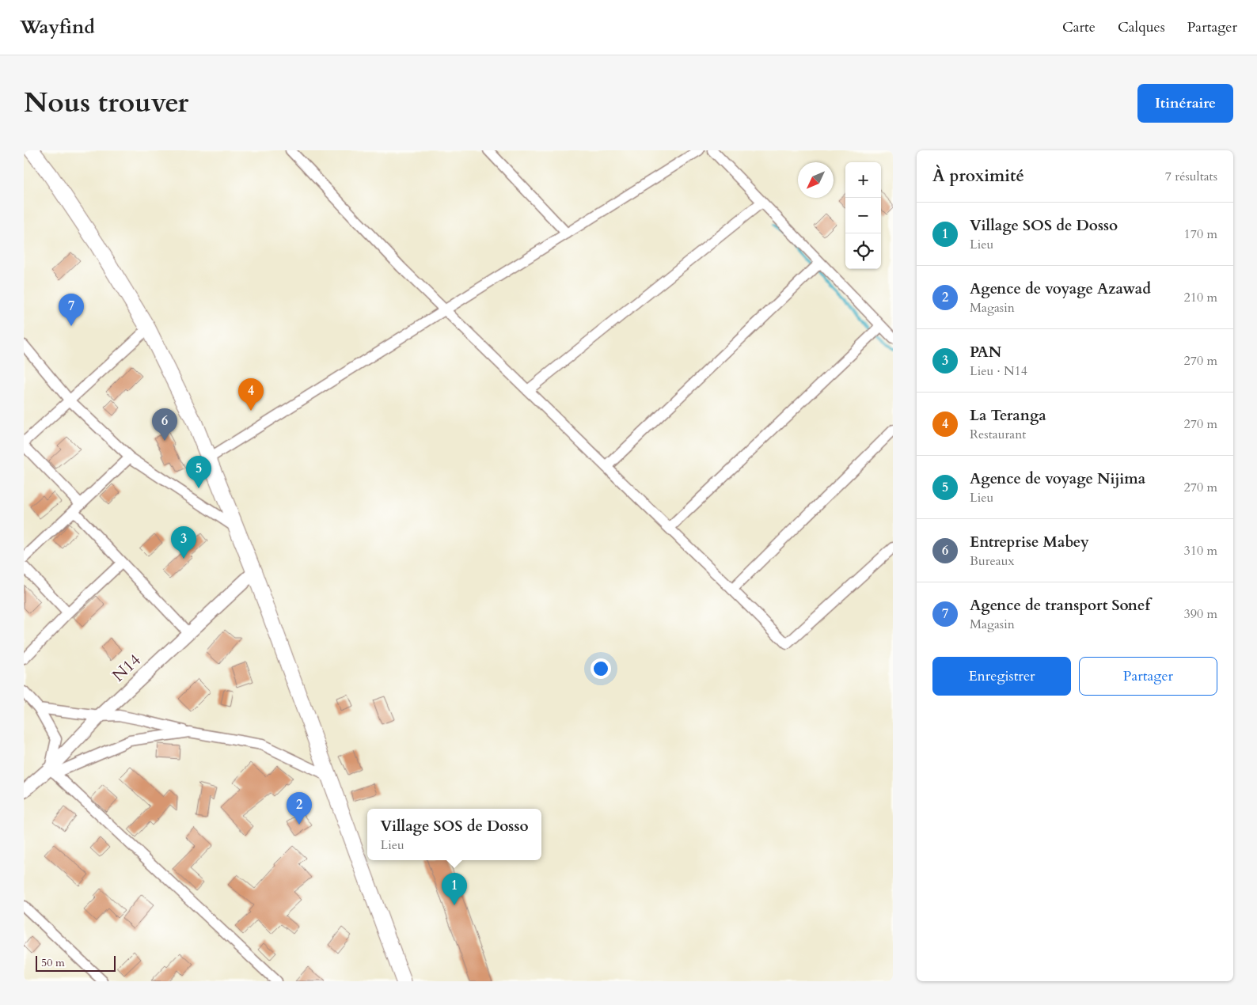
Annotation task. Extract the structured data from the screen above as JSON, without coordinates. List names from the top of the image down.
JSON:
{
  "streets": {
    "main road": ["N14"]
  },
  "scale_bar": "50 m",
  "north": "bottom left",
  "page": {
    "header": "Wayfind",
    "nav": ["Carte", "Calques", "Partager"],
    "title": "Nous trouver",
    "buttons": [
      "Itinéraire",
      ["Enregistrer", "Partager"]
    ],
    "heading": ["À proximité", "7 résultats"],
    "map_buttons": ["+", "−"],
    "list": [
      {
        "mark": "1",
        "name": "Village SOS de Dosso",
        "note": "Lieu",
        "value": "170 m"
      },
      {
        "mark": "2",
        "name": "Agence de voyage Azawad",
        "note": "Magasin",
        "value": "210 m"
      },
      {
        "mark": "3",
        "name": "PAN",
        "note": "Lieu · N14",
        "value": "270 m"
      },
      {
        "mark": "4",
        "name": "La Teranga",
        "note": "Restaurant",
        "value": "270 m"
      },
      {
        "mark": "5",
        "name": "Agence de voyage Nijima",
        "note": "Lieu",
        "value": "270 m"
      },
      {
        "mark": "6",
        "name": "Entreprise Mabey",
        "note": "Bureaux",
        "value": "310 m"
      },
      {
        "mark": "7",
        "name": "Agence de transport Sonef",
        "note": "Magasin",
        "value": "390 m"
      }
    ],
    "pins": [
      "7",
      "4",
      "6",
      "5",
      "3",
      "2",
      "1"
    ],
    "popup": ["Village SOS de Dosso", "Lieu"],
    "scale": "50 m"
  }
}
